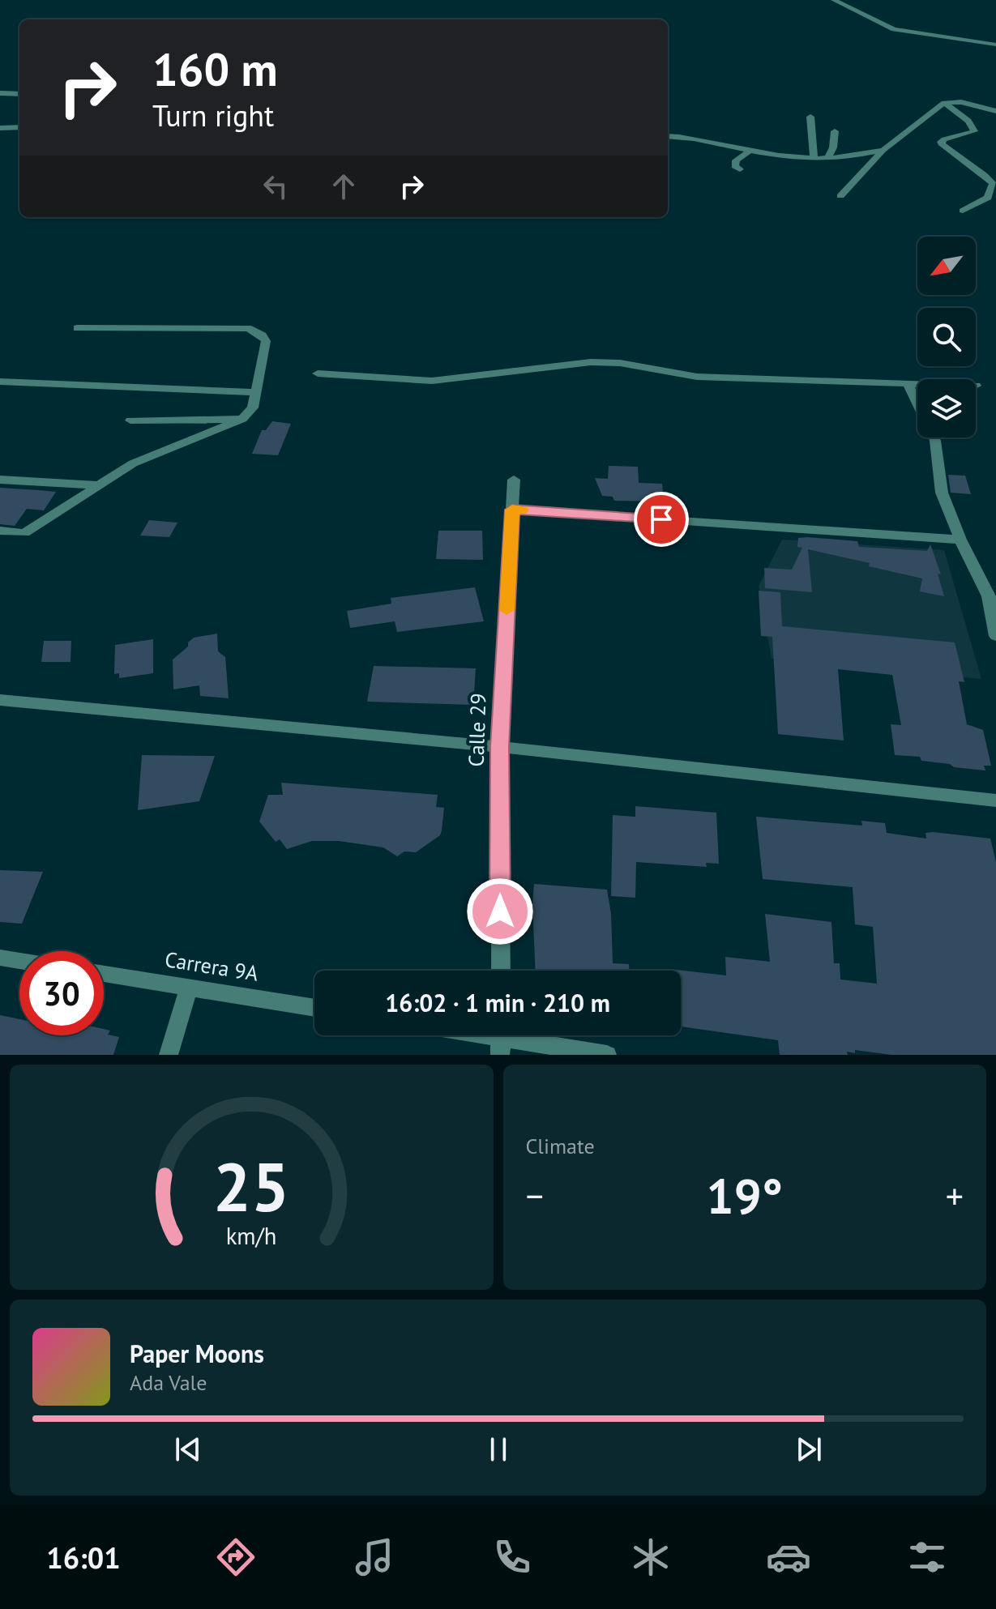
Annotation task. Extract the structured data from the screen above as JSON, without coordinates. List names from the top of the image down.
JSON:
{
  "streets": {
    "street": ["Calle 29", "Carrera 9A"]
  },
  "north": "bottom left",
  "page": {
    "turn": ["160 m", "Turn right"],
    "limit": "30",
    "trip": "16:02 · 1 min · 210 m",
    "tile": "Climate",
    "heat": ["−", "19°", "+"],
    "song": ["Paper Moons", "Ada Vale"],
    "tabs": "16:01",
    "gauge": ["25", "km/h"]
  }
}
